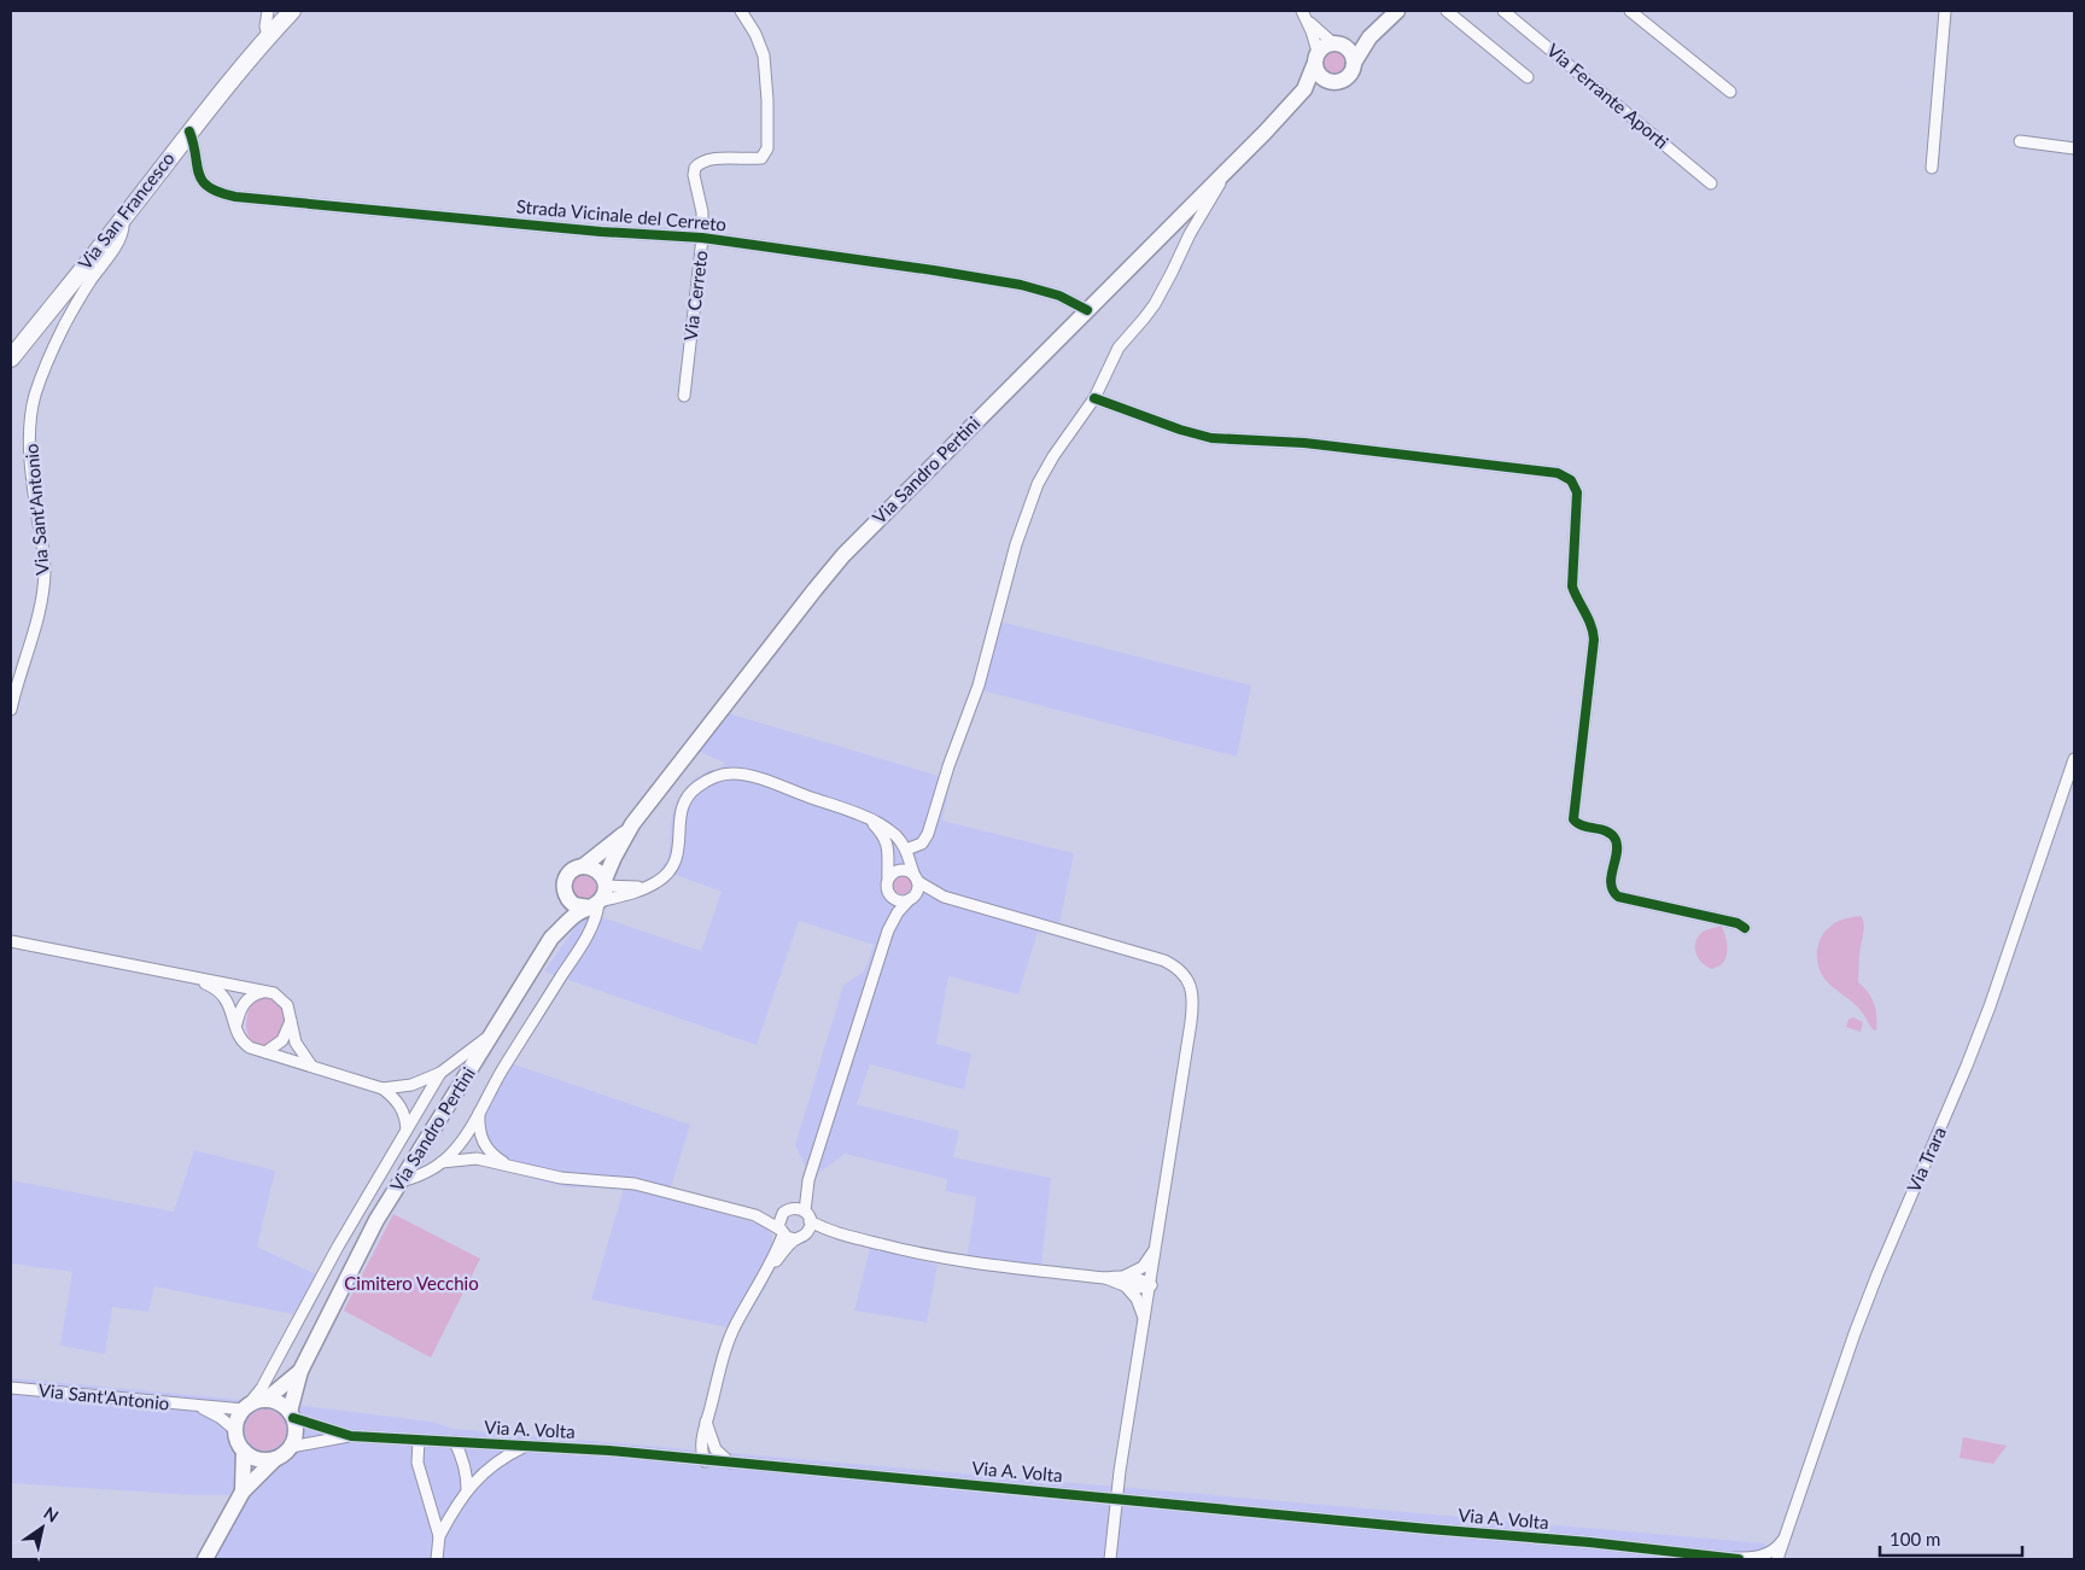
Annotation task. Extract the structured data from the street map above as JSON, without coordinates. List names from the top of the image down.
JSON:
{
  "streets": {
    "main road": ["Via San Francesco", "Via Sandro Pertini"],
    "street": [
      "Via Ferrante Aporti",
      "Strada Vicinale del Cerreto",
      "Via Cerreto",
      "Via Sant'Antonio",
      "Via Trara",
      "Via A. Volta"
    ]
  },
  "crossings": [
    ["Via San Francesco", "Strada Vicinale del Cerreto"],
    ["Via San Francesco", "Via Sant'Antonio"],
    ["Strada Vicinale del Cerreto", "Via Cerreto"],
    ["Strada Vicinale del Cerreto", "Via Sandro Pertini"],
    ["Via Sandro Pertini", "Via Sant'Antonio"],
    ["Via Sandro Pertini", "Via A. Volta"],
    ["Via Sant'Antonio", "Via A. Volta"],
    ["Via Trara", "Via A. Volta"]
  ],
  "parks": ["Cimitero Vecchio"],
  "scale_bar": "100 m",
  "north": "top right"
}
